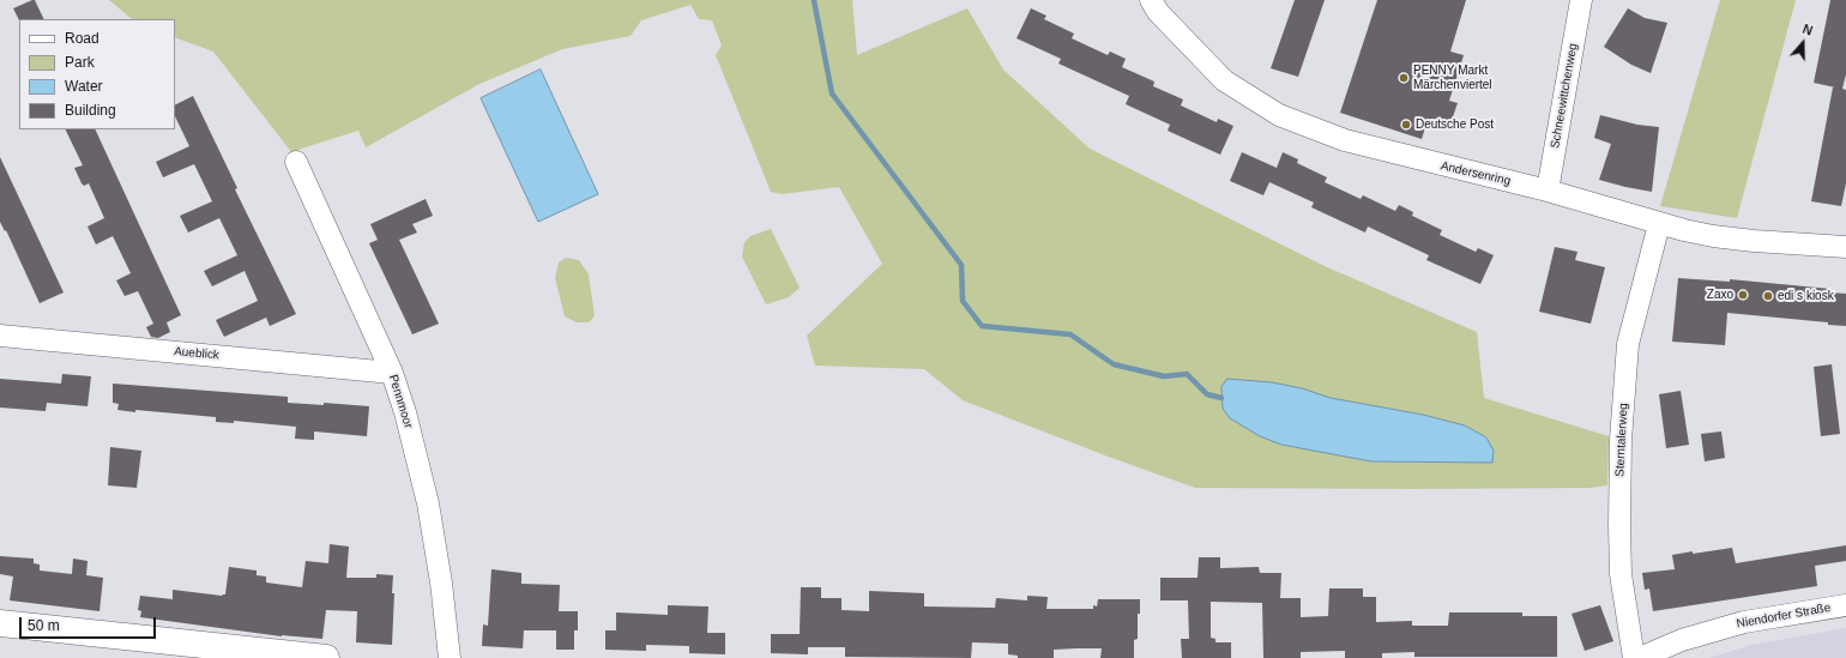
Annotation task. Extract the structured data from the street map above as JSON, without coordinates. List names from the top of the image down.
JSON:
{
  "streets": {
    "street": [
      "Schneewittchenweg",
      "Andersenring",
      "Aueblick",
      "Pennmoor",
      "Sterntalerweg",
      "Niendorfer Straße"
    ]
  },
  "crossings": [
    ["Schneewittchenweg", "Andersenring"],
    ["Andersenring", "Sterntalerweg"],
    ["Aueblick", "Pennmoor"]
  ],
  "places": [
    "PENNY Markt Märchenviertel",
    "Deutsche Post",
    "Zaxo",
    "edi s kiosk"
  ],
  "legend": [
    "Road",
    "Park",
    "Water",
    "Building"
  ],
  "scale_bar": "50 m",
  "north": "top"
}
